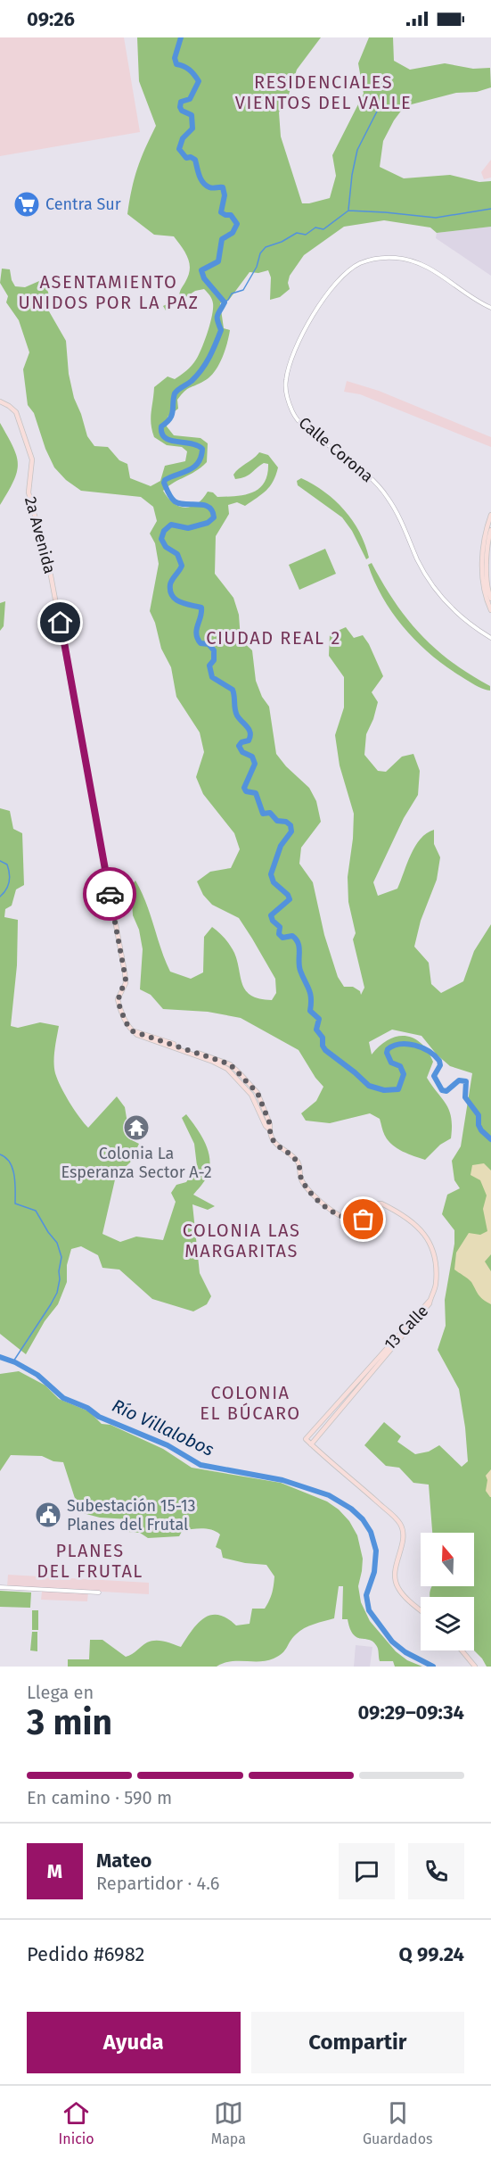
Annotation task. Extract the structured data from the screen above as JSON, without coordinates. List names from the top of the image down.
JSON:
{
  "streets": {
    "main road": ["2a Avenida", "13 Calle"],
    "street": ["Calle Corona"]
  },
  "crossings": [
    ["2a Avenida", "13 Calle"]
  ],
  "districts": [
    "RESIDENCIALES VIENTOS DEL VALLE",
    "ASENTAMIENTO UNIDOS POR LA PAZ",
    "CIUDAD REAL 2",
    "COLONIA LAS MARGARITAS",
    "COLONIA EL BÚCARO",
    "PLANES DEL FRUTAL"
  ],
  "water": ["Río Villalobos"],
  "places": {
    "supermarket": ["Centra Sur"],
    "temple": ["Colonia La Esperanza Sector A-2"],
    "public building": ["Subestación 15-13 Planes del Frutal"]
  },
  "north": "top",
  "page": {
    "status": "09:26",
    "heading": ["3 min", "Llega en", "09:29–09:34"],
    "panel": [
      "Mateo",
      "Repartidor · 4.6",
      "Pedido #6982",
      "Q 99.24"
    ],
    "bar": "En camino · 590 m",
    "round": "M",
    "buttons": ["Ayuda", "Compartir"],
    "tabs": ["Inicio", "Mapa", "Guardados"]
  }
}
